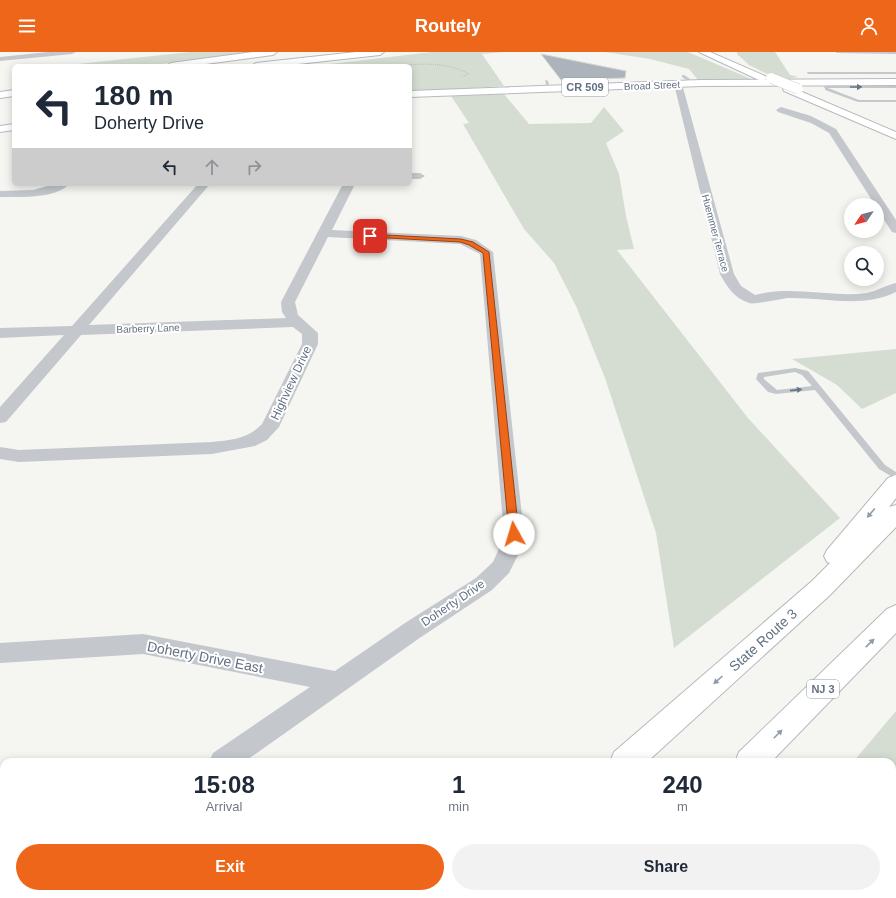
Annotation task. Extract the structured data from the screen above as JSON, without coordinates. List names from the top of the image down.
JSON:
{
  "streets": {
    "main road": [
      "Broad Street",
      "CR 509",
      "State Route 3",
      "NJ 3"
    ],
    "street": [
      "Huemmer Terrace",
      "Barberry Lane",
      "Highview Drive",
      "Doherty Drive",
      "Doherty Drive East"
    ]
  },
  "crossings": [
    ["Broad Street", "Huemmer Terrace"],
    ["Barberry Lane", "Highview Drive"],
    ["Highview Drive", "Doherty Drive"],
    ["Doherty Drive", "Doherty Drive East"]
  ],
  "north": "bottom left",
  "page": {
    "header": "Routely",
    "turn": ["180 m", "Doherty Drive"],
    "eta": [
      "15:08",
      "Arrival",
      "1",
      "min",
      "240",
      "m"
    ],
    "buttons": ["Exit", "Share"]
  }
}
